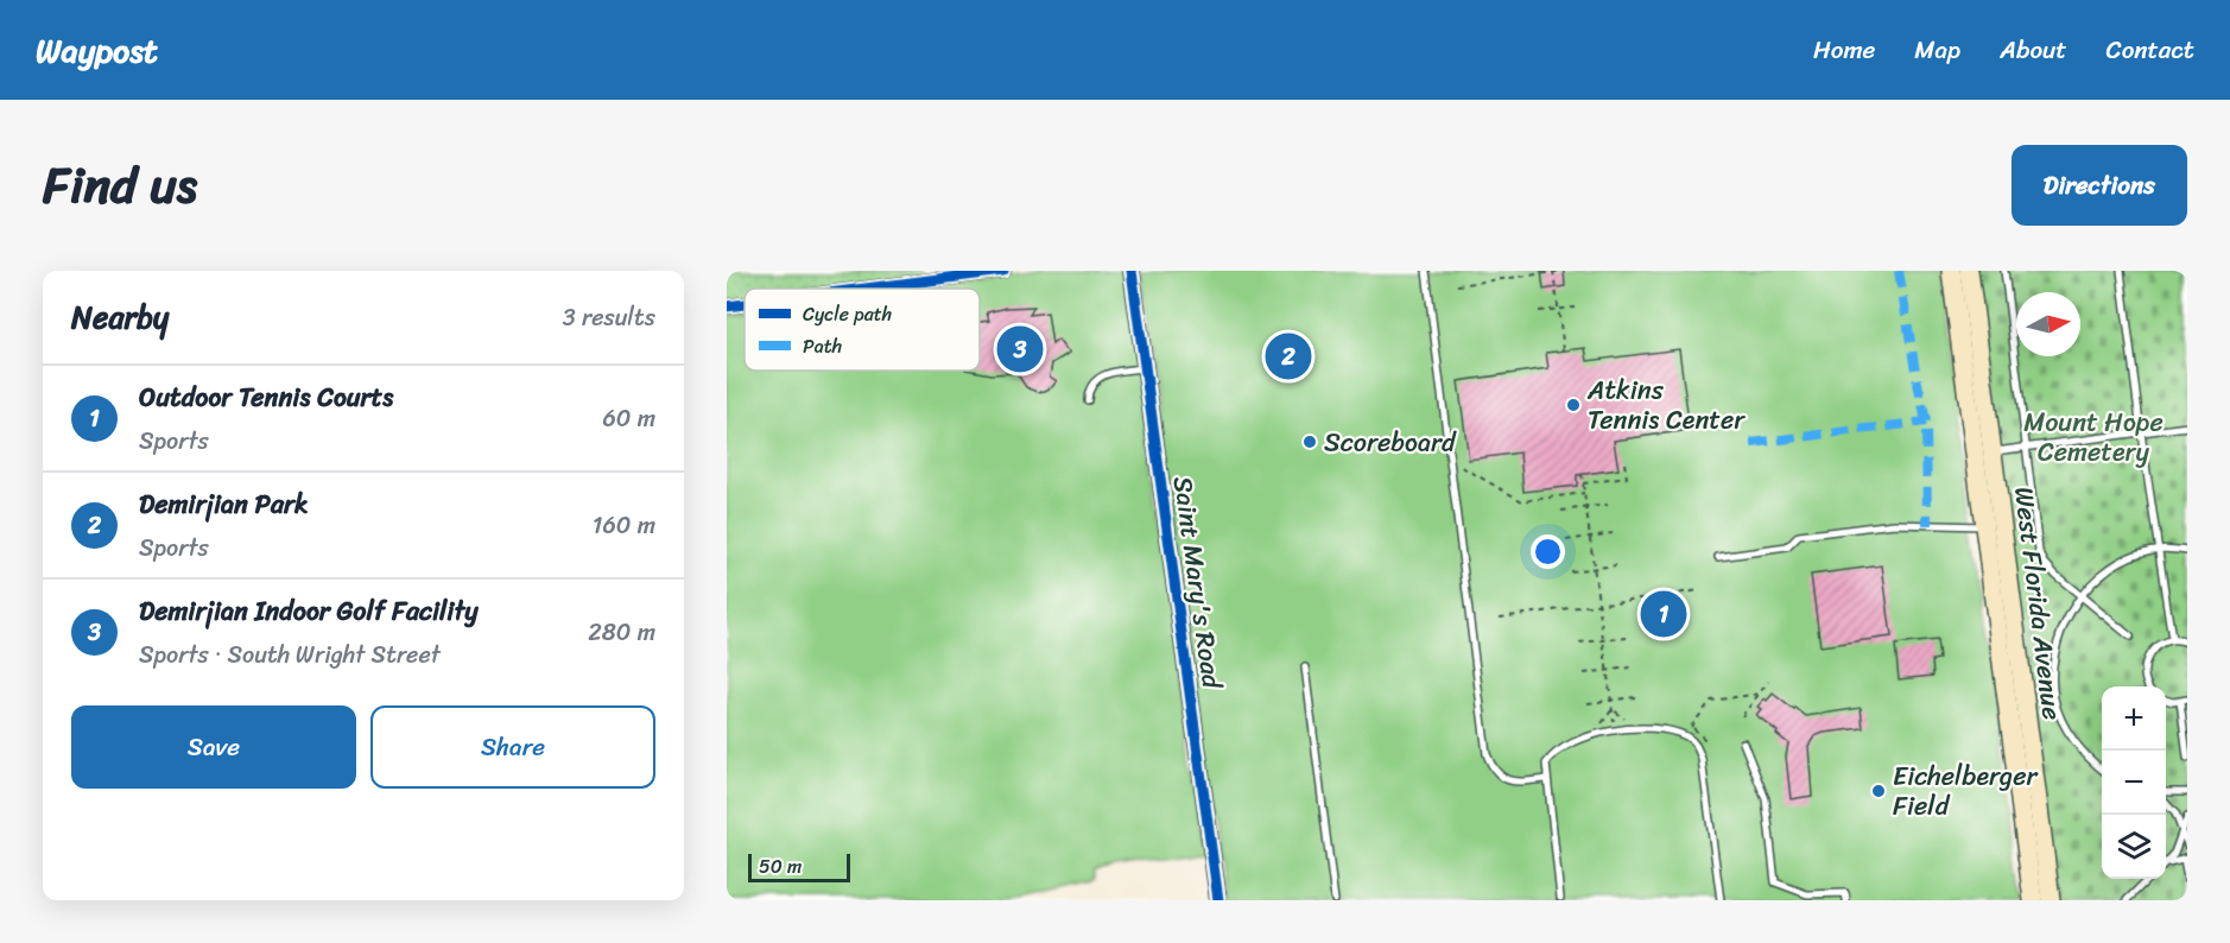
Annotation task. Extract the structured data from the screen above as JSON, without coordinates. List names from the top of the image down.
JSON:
{
  "streets": {
    "main road": ["West Florida Avenue"],
    "street": ["Saint Mary's Road"]
  },
  "parks": ["Mount Hope Cemetery"],
  "places": ["Atkins Tennis Center", "Scoreboard", "Eichelberger Field"],
  "legend": ["Cycle path", "Path"],
  "scale_bar": "50 m",
  "north": "right",
  "page": {
    "header": "Waypost",
    "nav": [
      "Home",
      "Map",
      "About",
      "Contact"
    ],
    "title": "Find us",
    "buttons": [
      "Directions",
      ["Save", "Share"]
    ],
    "heading": ["Nearby", "3 results"],
    "pins": ["3", "2", "1"],
    "list": [
      {
        "mark": "1",
        "name": "Outdoor Tennis Courts",
        "note": "Sports",
        "value": "60 m"
      },
      {
        "mark": "2",
        "name": "Demirjian Park",
        "note": "Sports",
        "value": "160 m"
      },
      {
        "mark": "3",
        "name": "Demirjian Indoor Golf Facility",
        "note": "Sports · South Wright Street",
        "value": "280 m"
      }
    ],
    "map_buttons": ["+", "−"],
    "scale": "50 m"
  }
}
